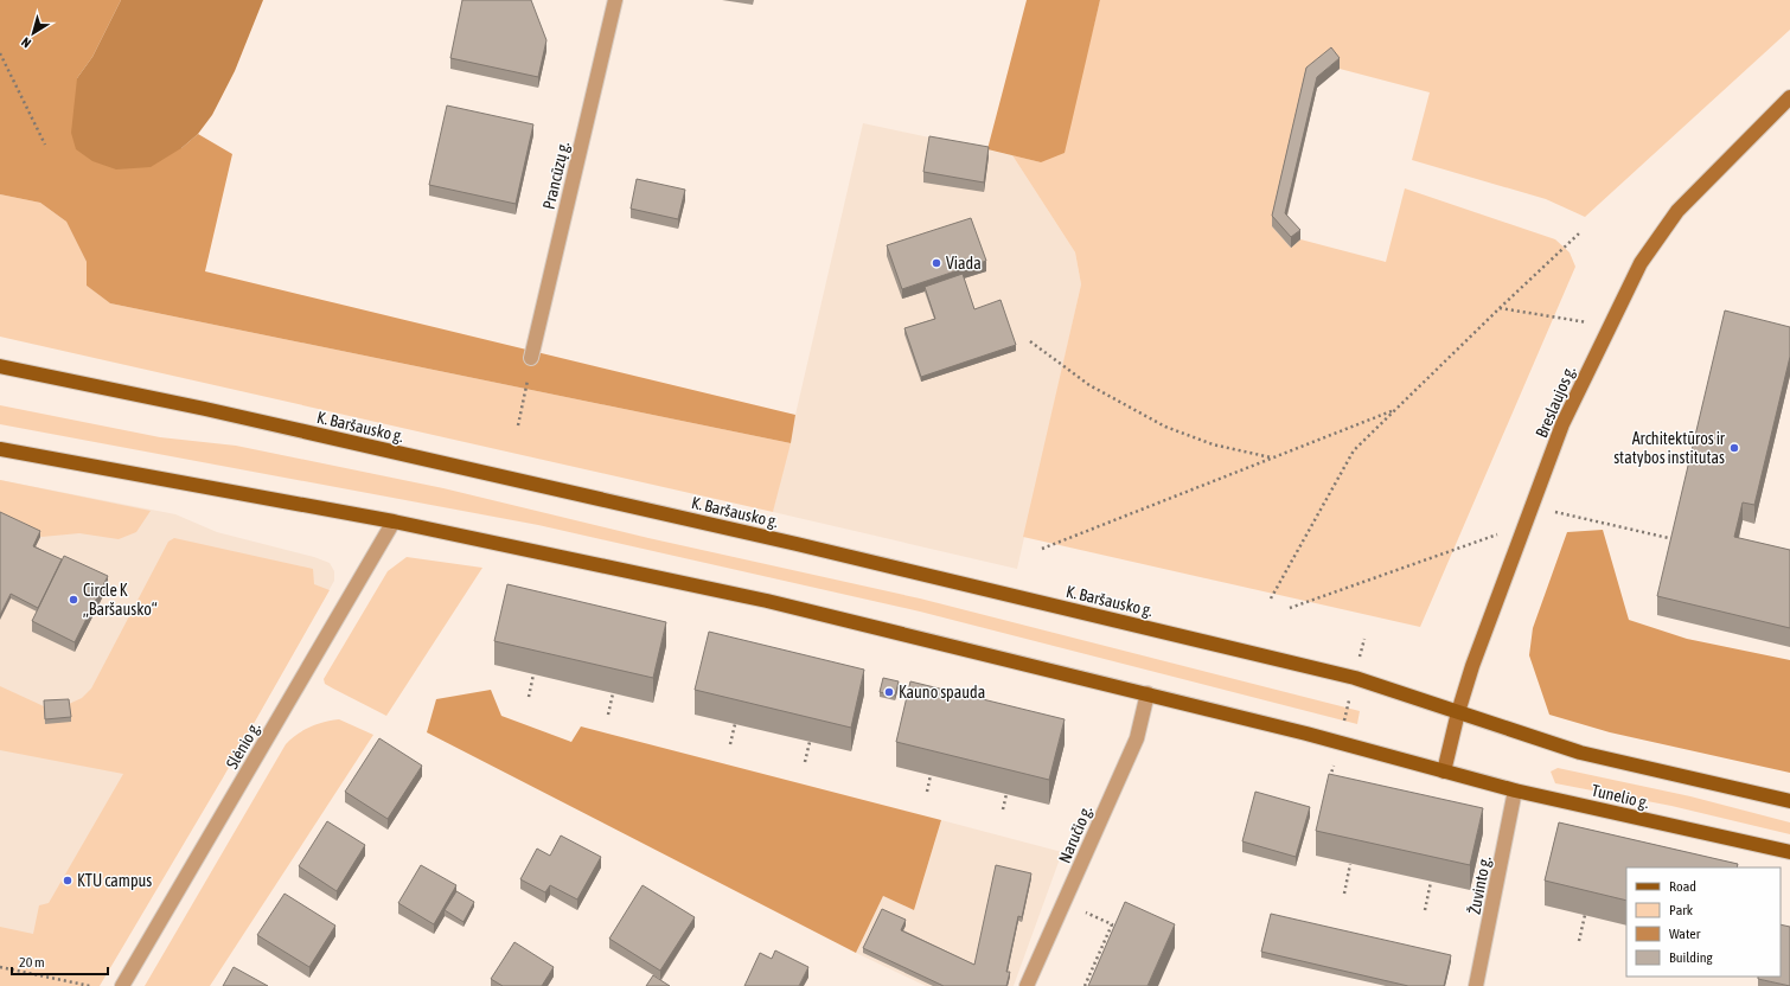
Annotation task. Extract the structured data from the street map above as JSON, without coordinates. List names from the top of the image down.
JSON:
{
  "streets": {
    "main road": ["K. Baršausko g.", "Tunelio g."],
    "street": [
      "Prancūzų g.",
      "Breslaujos g.",
      "Slėnio g.",
      "Naručio g.",
      "Žuvinto g."
    ]
  },
  "crossings": [
    ["Breslaujos g.", "K. Baršausko g."],
    ["Breslaujos g.", "Tunelio g."],
    ["K. Baršausko g.", "Tunelio g."],
    ["Tunelio g.", "Žuvinto g."]
  ],
  "places": [
    "Viada",
    "Architektūros ir statybos institutas",
    "Circle K „Baršausko“",
    "Kauno spauda",
    "KTU campus"
  ],
  "legend": [
    "Road",
    "Park",
    "Water",
    "Building"
  ],
  "scale_bar": "20 m",
  "north": "bottom left"
}
